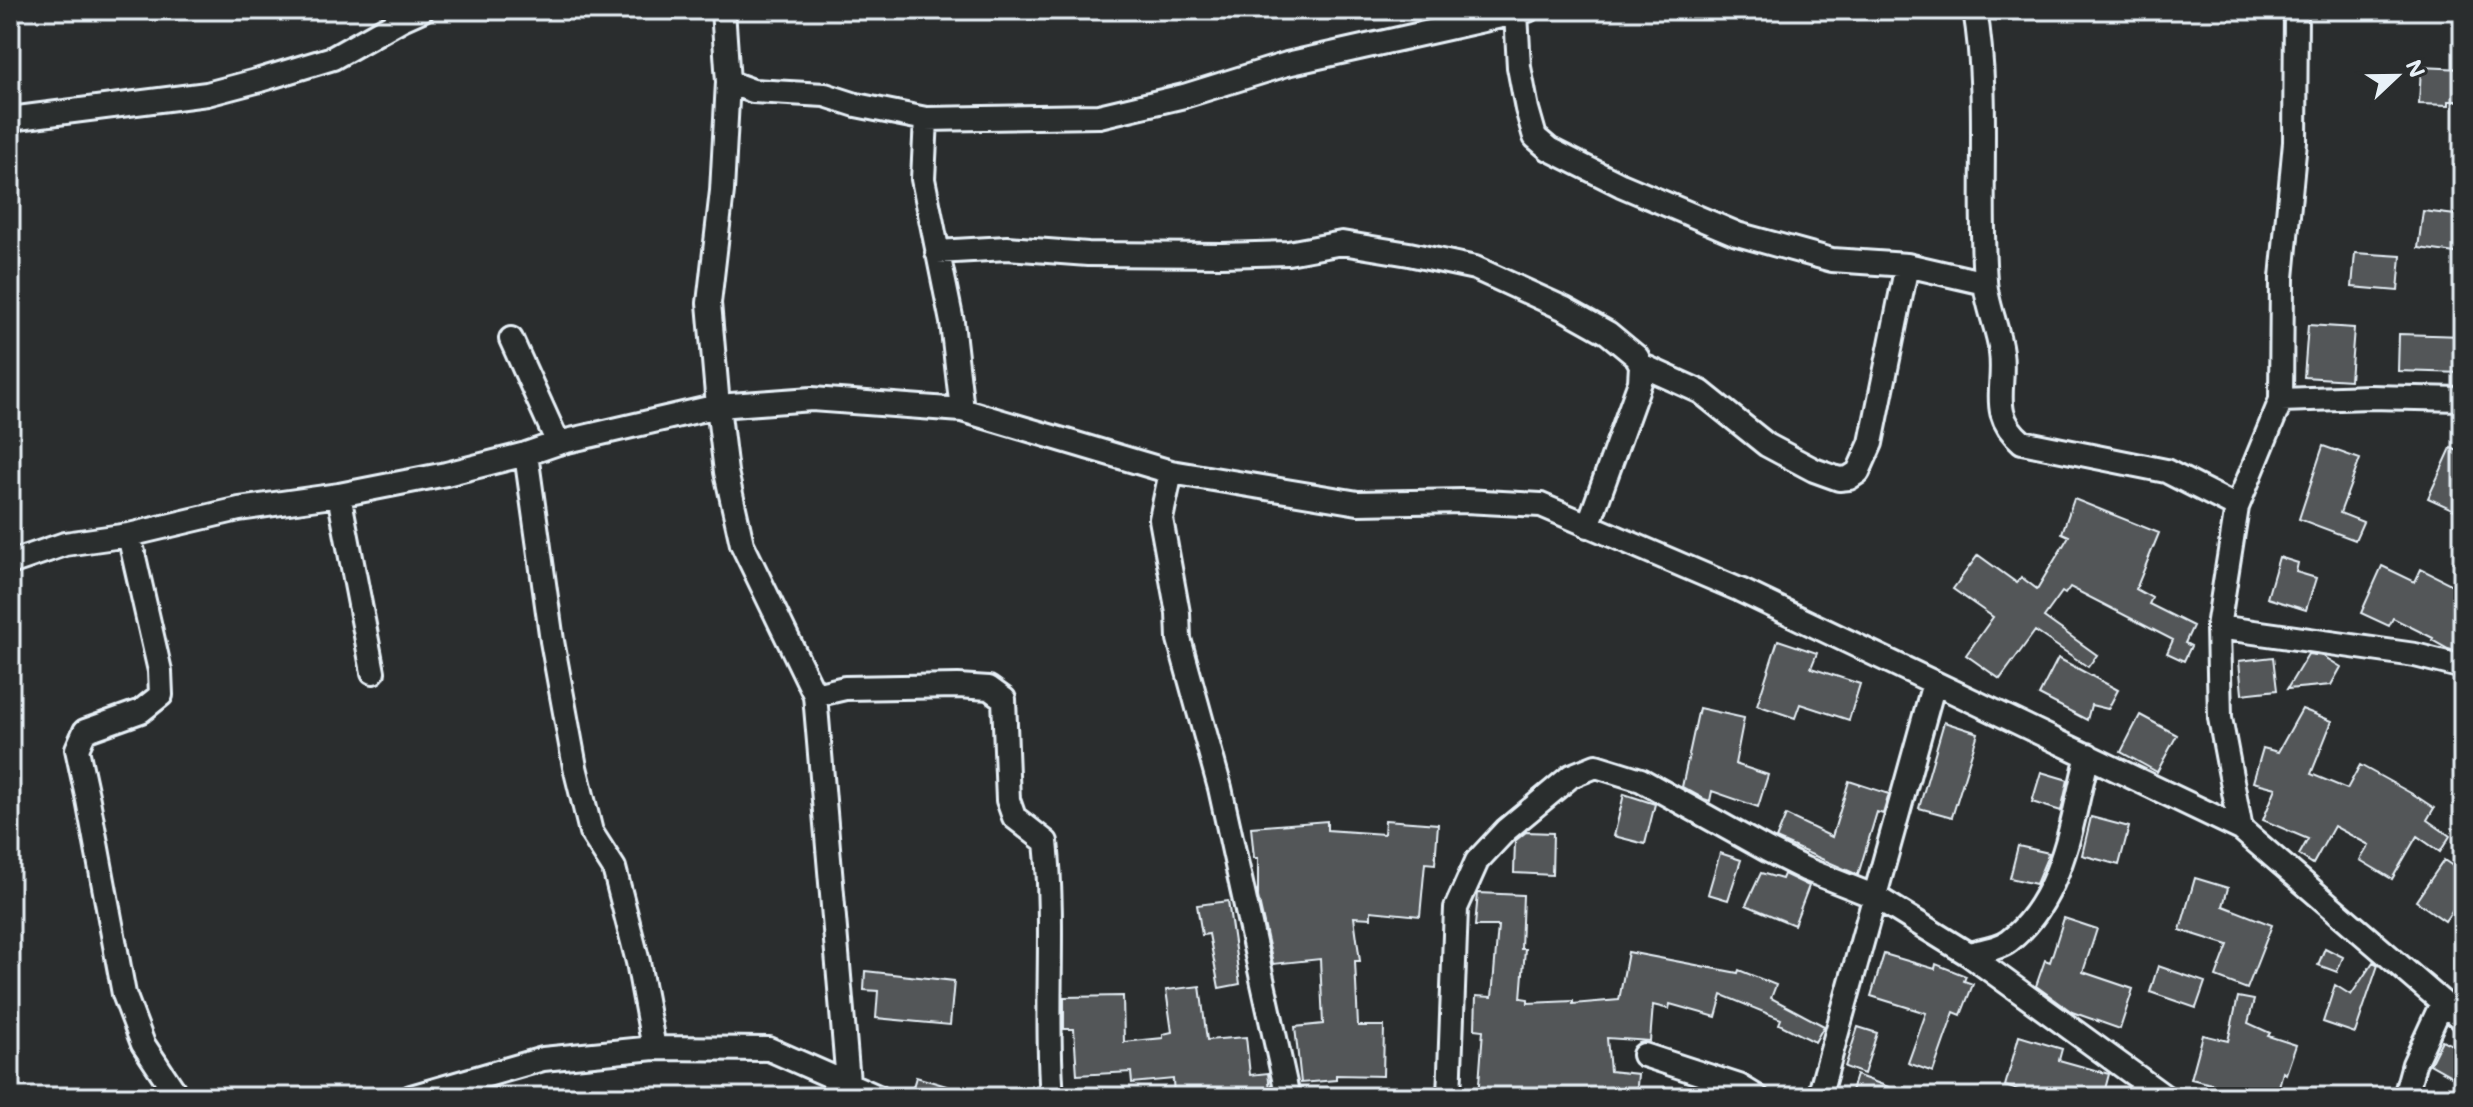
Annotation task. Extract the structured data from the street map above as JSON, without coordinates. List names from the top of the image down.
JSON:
{
  "north": "right"
}
